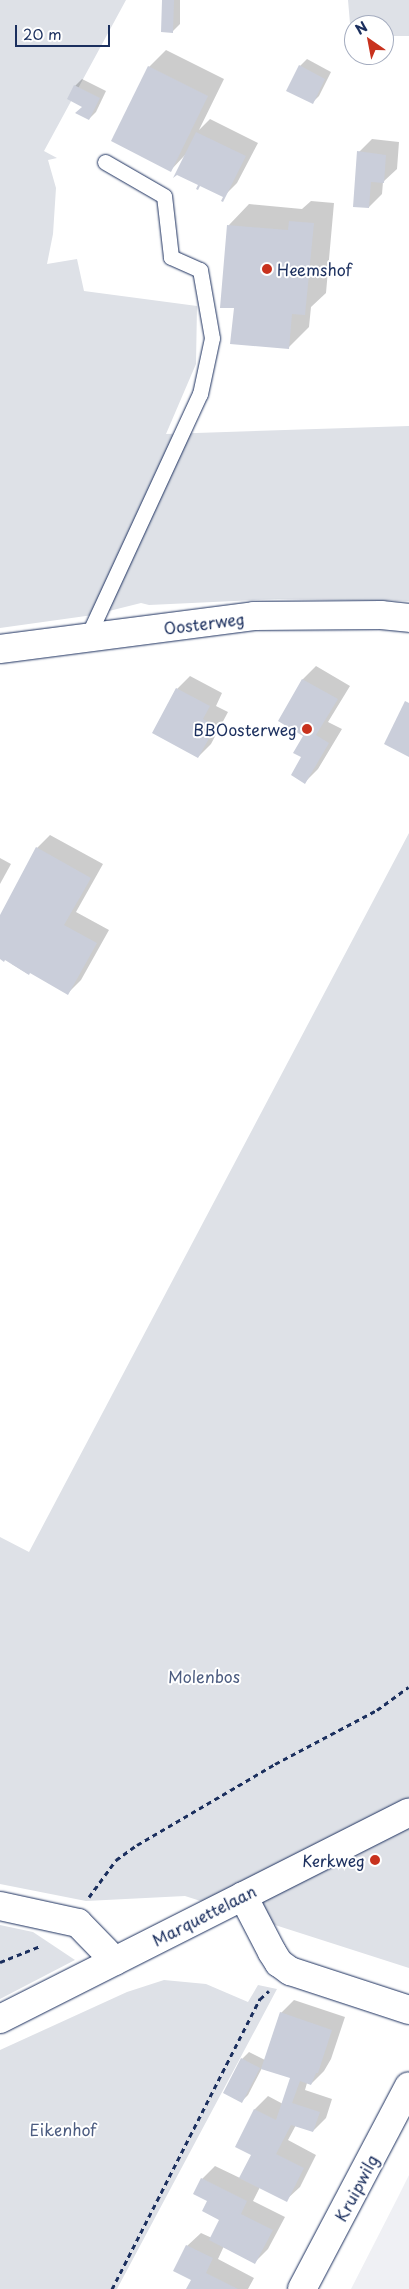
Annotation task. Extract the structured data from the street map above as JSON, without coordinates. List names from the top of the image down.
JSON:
{
  "streets": {
    "street": ["Oosterweg", "Marquettelaan", "Kruipwilg"]
  },
  "parks": ["Molenbos", "Eikenhof"],
  "places": ["Heemshof", "BBOosterweg", "Kerkweg"],
  "scale_bar": "20 m",
  "north": "top left"
}
